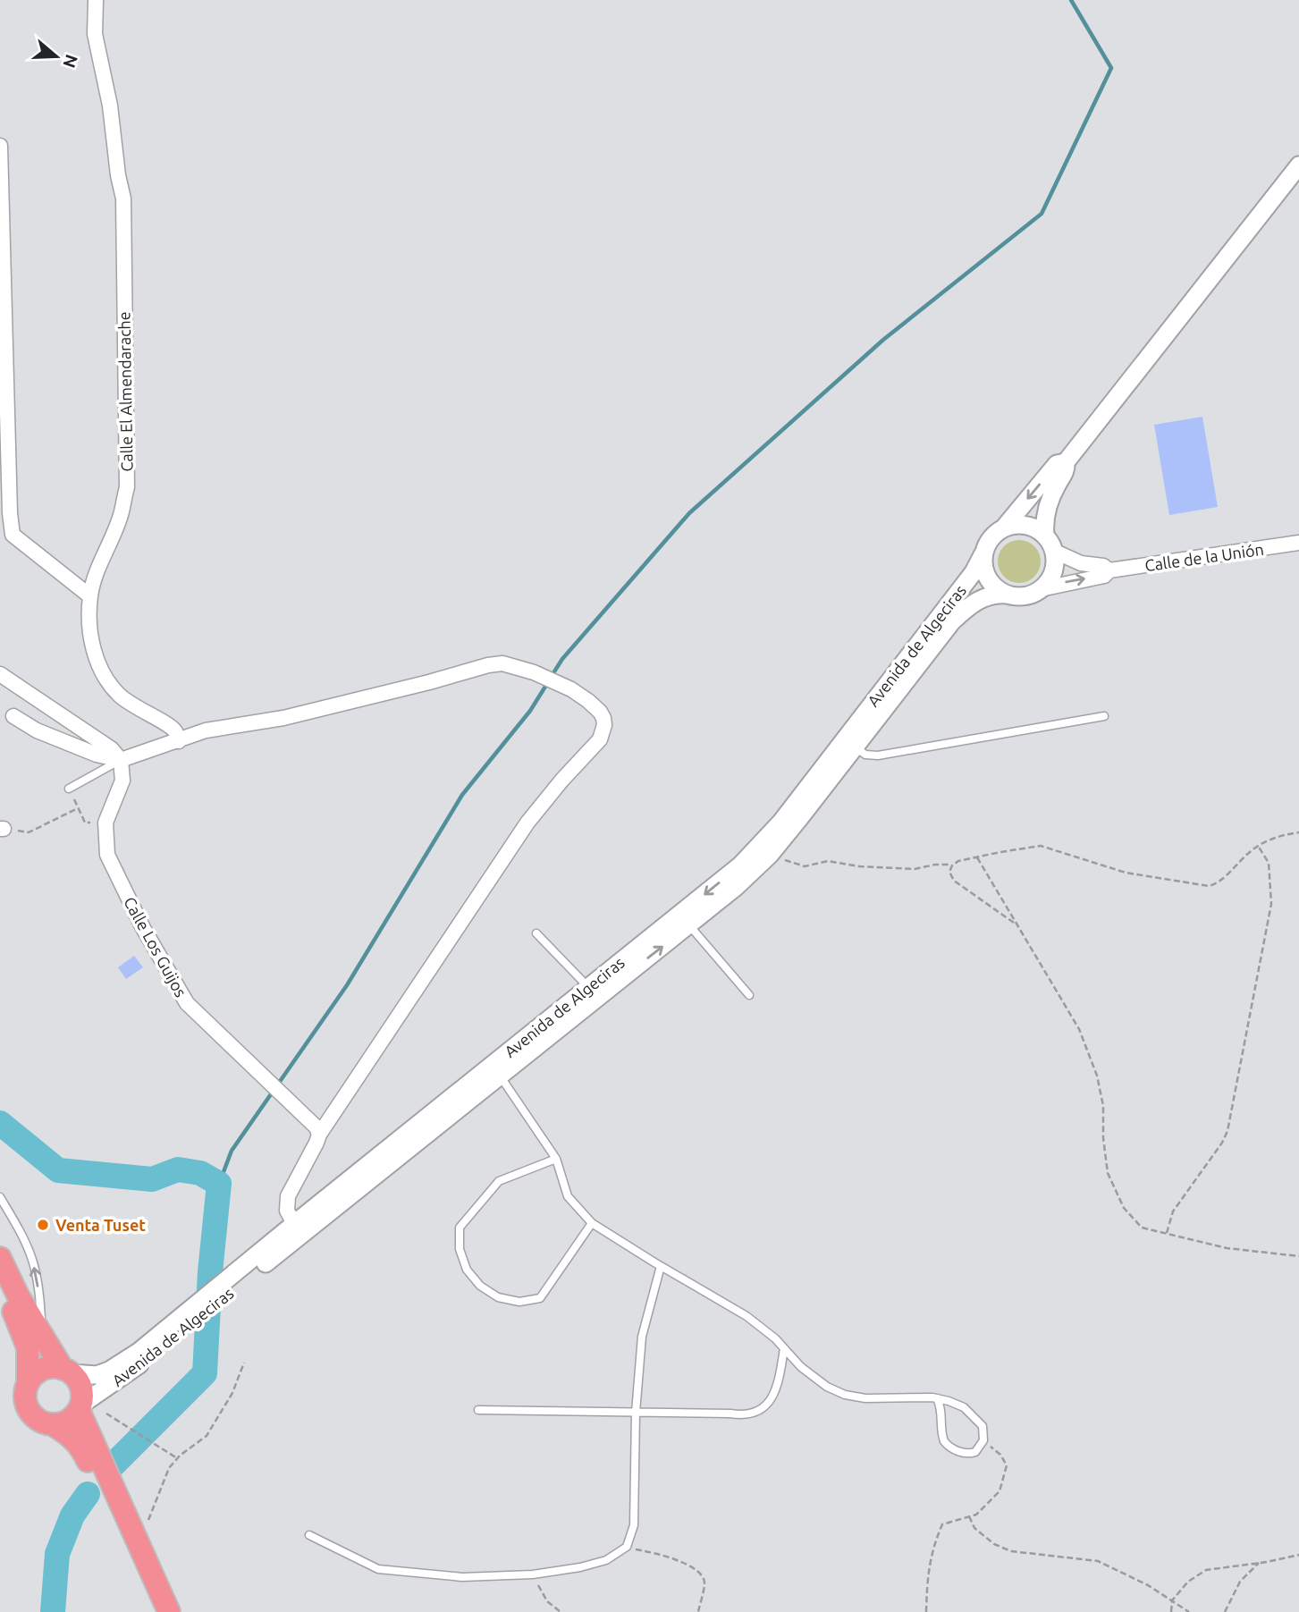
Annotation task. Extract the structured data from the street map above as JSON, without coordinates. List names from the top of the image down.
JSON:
{
  "streets": {
    "street": [
      "Calle El Almendarache",
      "Calle de la Unión",
      "Avenida de Algeciras",
      "Calle Los Guijos"
    ]
  },
  "crossings": [
    ["Calle de la Unión", "Avenida de Algeciras"]
  ],
  "places": ["Venta Tuset"],
  "north": "right"
}
